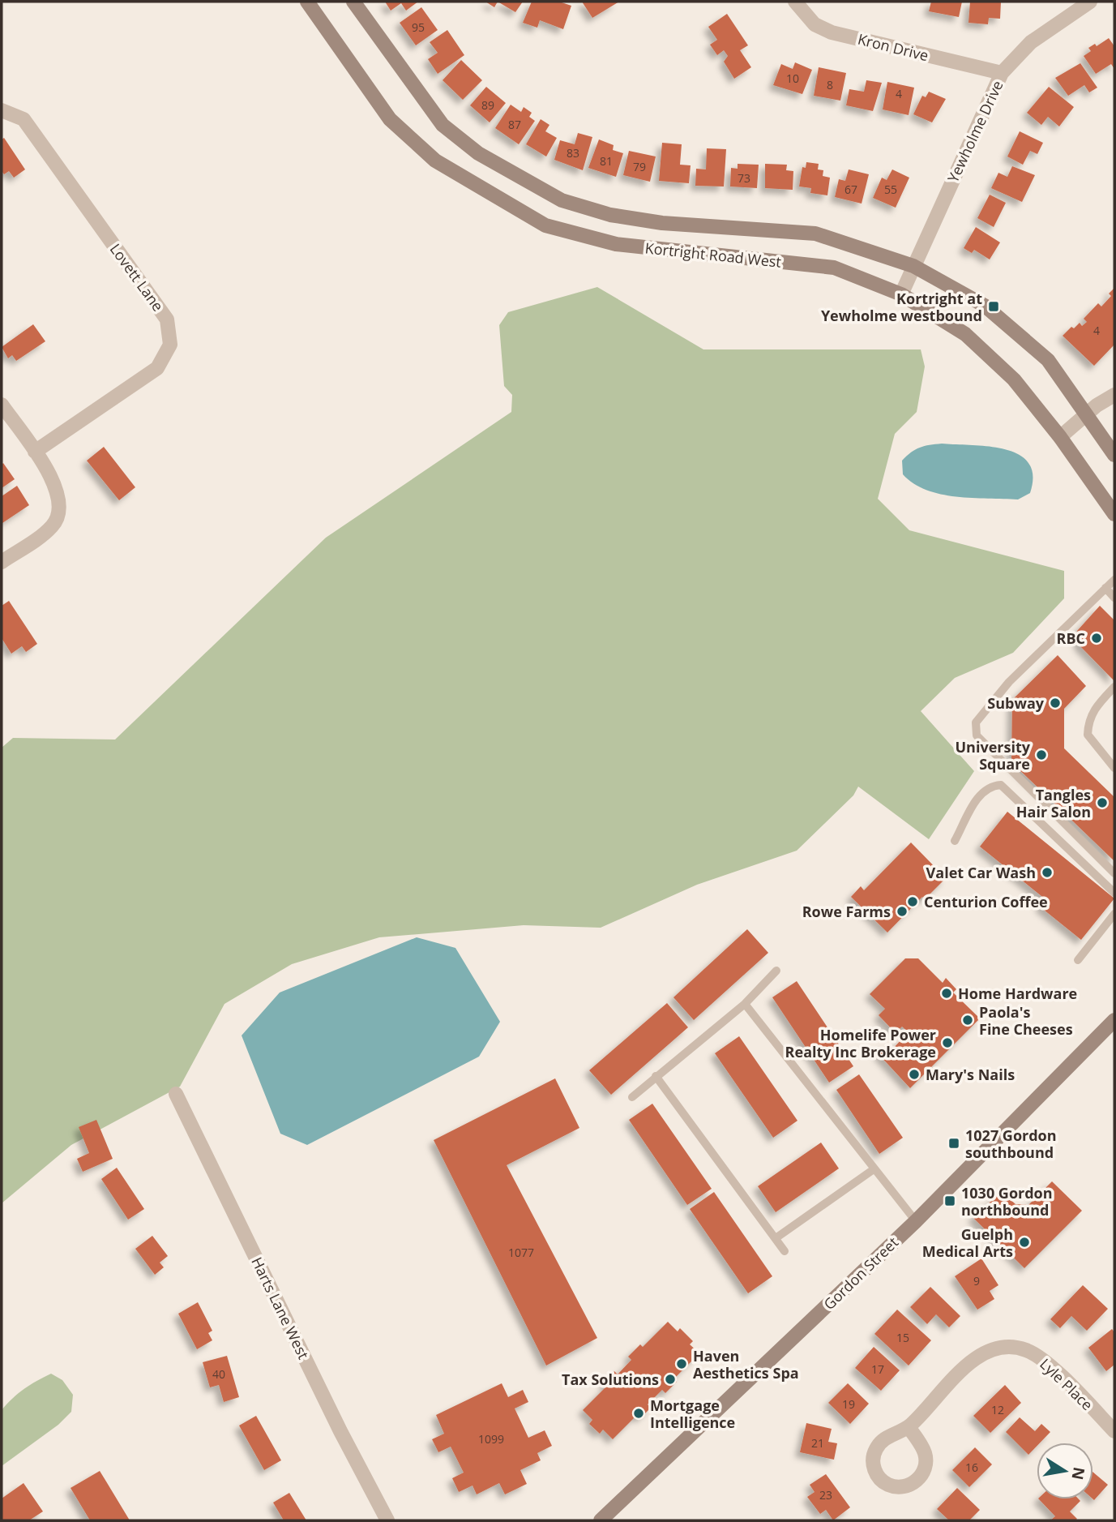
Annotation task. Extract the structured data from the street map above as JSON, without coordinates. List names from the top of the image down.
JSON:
{
  "streets": {
    "street": [
      "Kron Drive",
      "Yewholme Drive",
      "Kortright Road West",
      "Lovett Lane",
      "Gordon Street",
      "Harts Lane West",
      "Lyle Place"
    ]
  },
  "crossings": [
    ["Kron Drive", "Yewholme Drive"],
    ["Yewholme Drive", "Kortright Road West"]
  ],
  "places": {
    "transit": ["Kortright at Yewholme westbound", "1027 Gordon southbound", "1030 Gordon northbound"],
    "other": [
      "RBC",
      "Subway",
      "University Square",
      "Tangles Hair Salon",
      "Valet Car Wash",
      "Centurion Coffee",
      "Rowe Farms",
      "Home Hardware",
      "Paola's Fine Cheeses",
      "Homelife Power Realty Inc Brokerage",
      "Mary's Nails",
      "Guelph Medical Arts",
      "Haven Aesthetics Spa",
      "Tax Solutions",
      "Mortgage Intelligence"
    ]
  },
  "house_numbers": [
    "95",
    "10",
    "8",
    "4",
    "89",
    "87",
    "83",
    "81",
    "79",
    "73",
    "67",
    "55",
    "4",
    "1077",
    "9",
    "15",
    "17",
    "40",
    "19",
    "12",
    "1099",
    "21",
    "16",
    "23"
  ],
  "north": "right"
}
